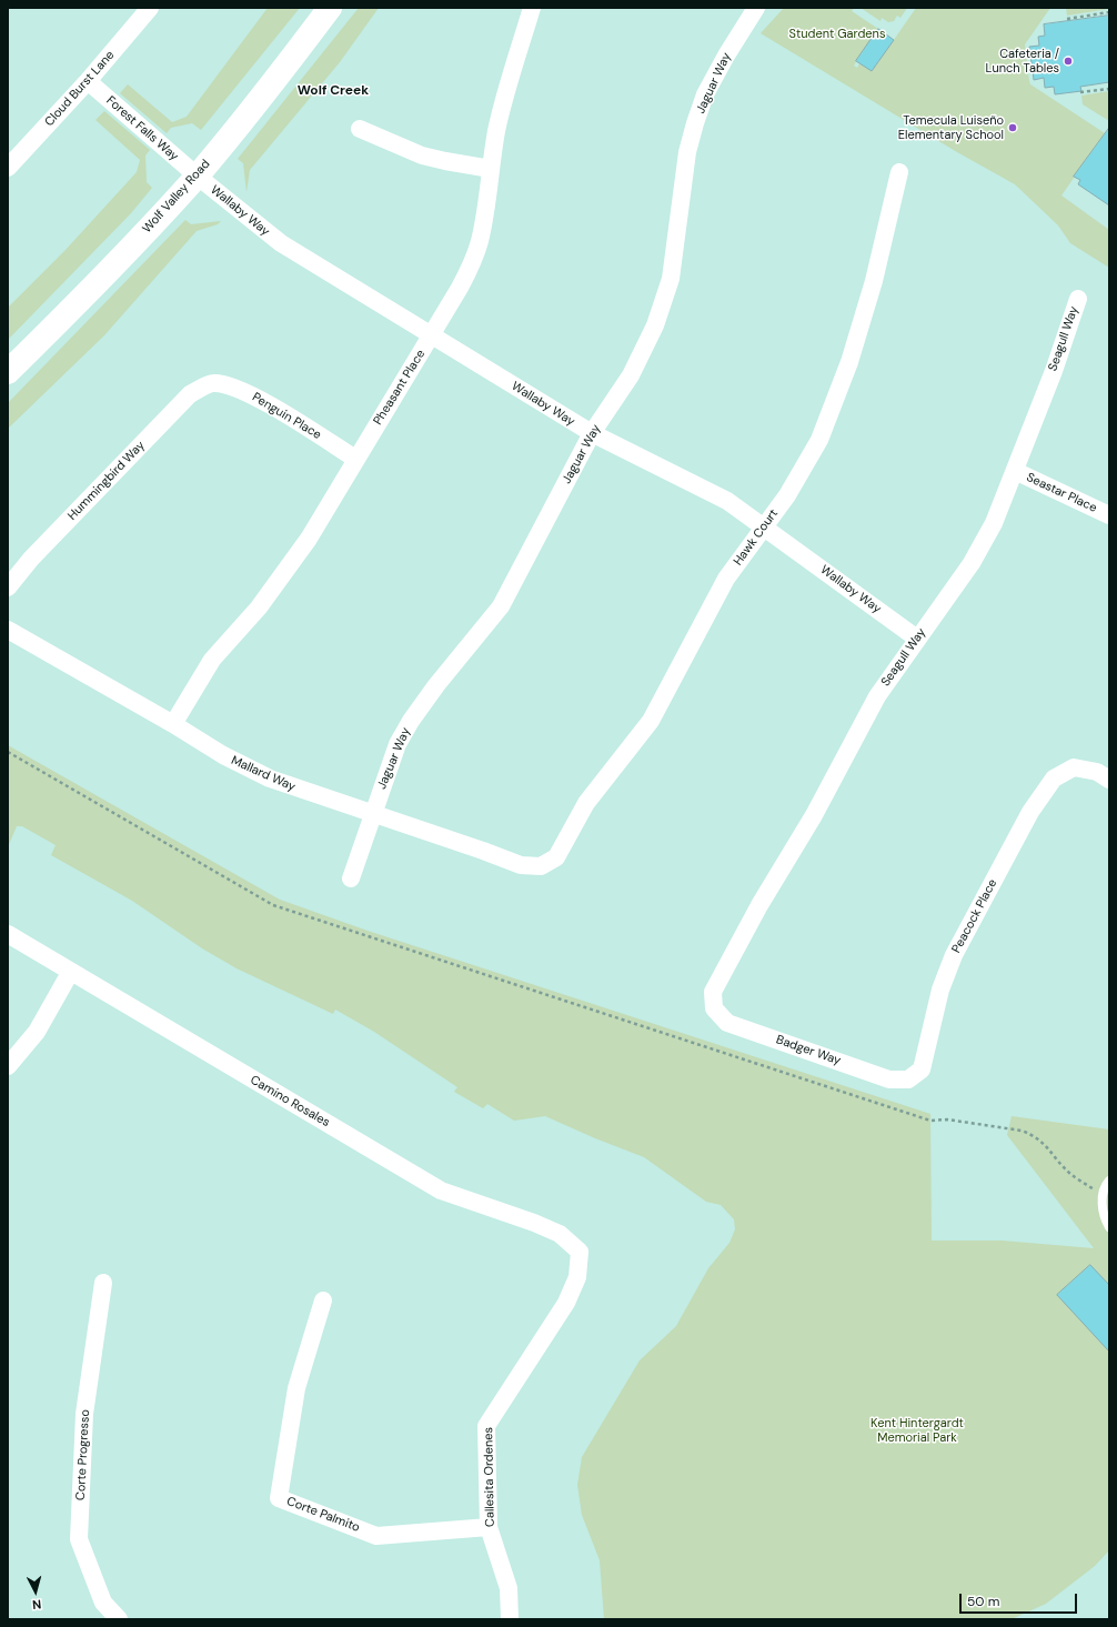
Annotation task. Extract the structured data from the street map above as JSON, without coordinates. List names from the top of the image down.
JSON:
{
  "streets": {
    "main road": ["Wolf Valley Road"],
    "street": [
      "Jaguar Way",
      "Cloud Burst Lane",
      "Forest Falls Way",
      "Wallaby Way",
      "Seagull Way",
      "Pheasant Place",
      "Penguin Place",
      "Hummingbird Way",
      "Seastar Place",
      "Hawk Court",
      "Mallard Way",
      "Peacock Place",
      "Badger Way",
      "Camino Rosales",
      "Corte Progresso",
      "Callesita Ordenes",
      "Corte Palmito"
    ]
  },
  "crossings": [
    ["Jaguar Way", "Wallaby Way"],
    ["Jaguar Way", "Mallard Way"],
    ["Cloud Burst Lane", "Forest Falls Way"],
    ["Forest Falls Way", "Wolf Valley Road"],
    ["Forest Falls Way", "Wallaby Way"],
    ["Wolf Valley Road", "Wallaby Way"],
    ["Wallaby Way", "Seagull Way"],
    ["Wallaby Way", "Pheasant Place"],
    ["Wallaby Way", "Hawk Court"],
    ["Seagull Way", "Seastar Place"],
    ["Seagull Way", "Badger Way"],
    ["Pheasant Place", "Penguin Place"],
    ["Pheasant Place", "Mallard Way"],
    ["Penguin Place", "Hummingbird Way"],
    ["Hawk Court", "Mallard Way"],
    ["Peacock Place", "Badger Way"],
    ["Camino Rosales", "Callesita Ordenes"],
    ["Callesita Ordenes", "Corte Palmito"]
  ],
  "districts": ["Wolf Creek"],
  "parks": ["Student Gardens", "Kent Hintergardt Memorial Park"],
  "places": ["Cafeteria / Lunch Tables", "Temecula Luiseño Elementary School"],
  "scale_bar": "50 m",
  "north": "bottom"
}
